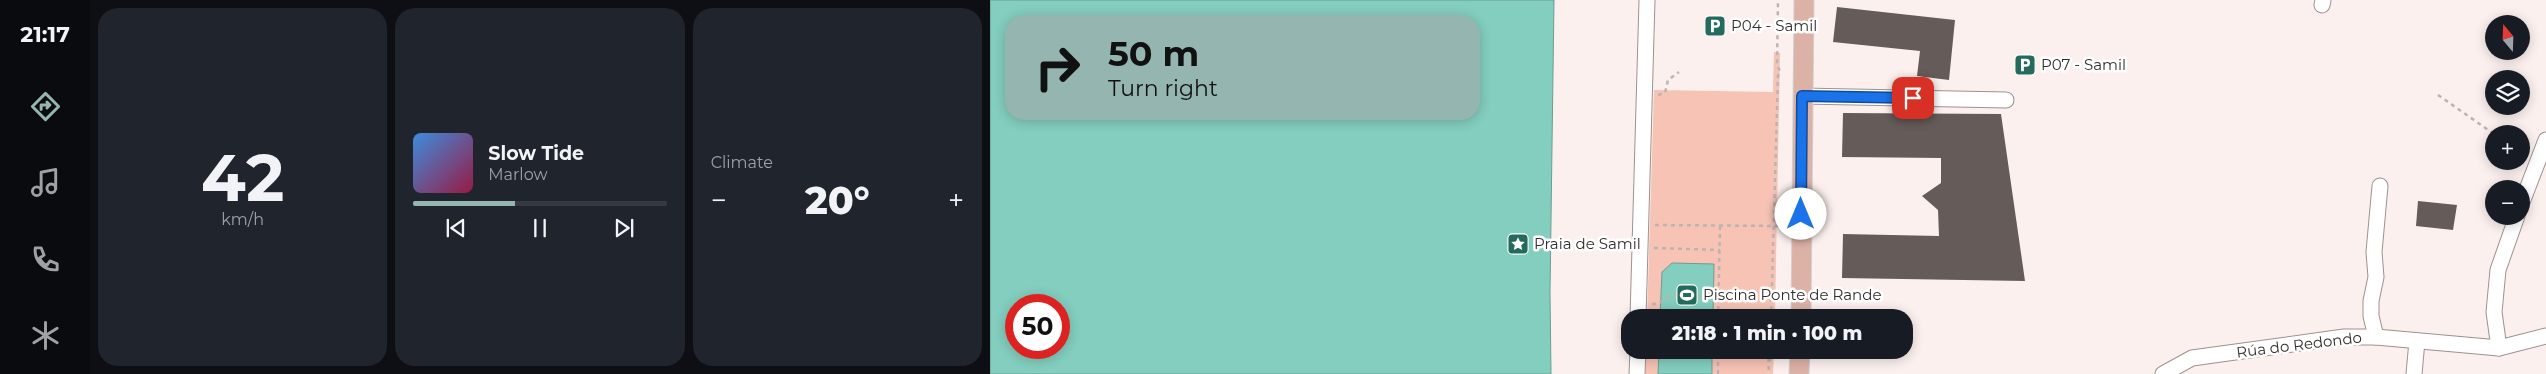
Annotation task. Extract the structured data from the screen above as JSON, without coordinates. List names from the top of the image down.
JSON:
{
  "streets": {
    "street": ["Rúa do Redondo"]
  },
  "places": {
    "parking": ["P04 - Samil", "P07 - Samil"],
    "place": ["Praia de Samil"],
    "sports": ["Piscina Ponte de Rande"]
  },
  "north": "top",
  "page": {
    "tabs": "21:17",
    "tile": [
      ["42", "km/h"],
      "Climate"
    ],
    "map_buttons": ["+", "−"],
    "turn": ["50 m", "Turn right"],
    "song": ["Slow Tide", "Marlow"],
    "heat": ["−", "20°", "+"],
    "limit": "50",
    "trip": "21:18 · 1 min · 100 m"
  }
}
